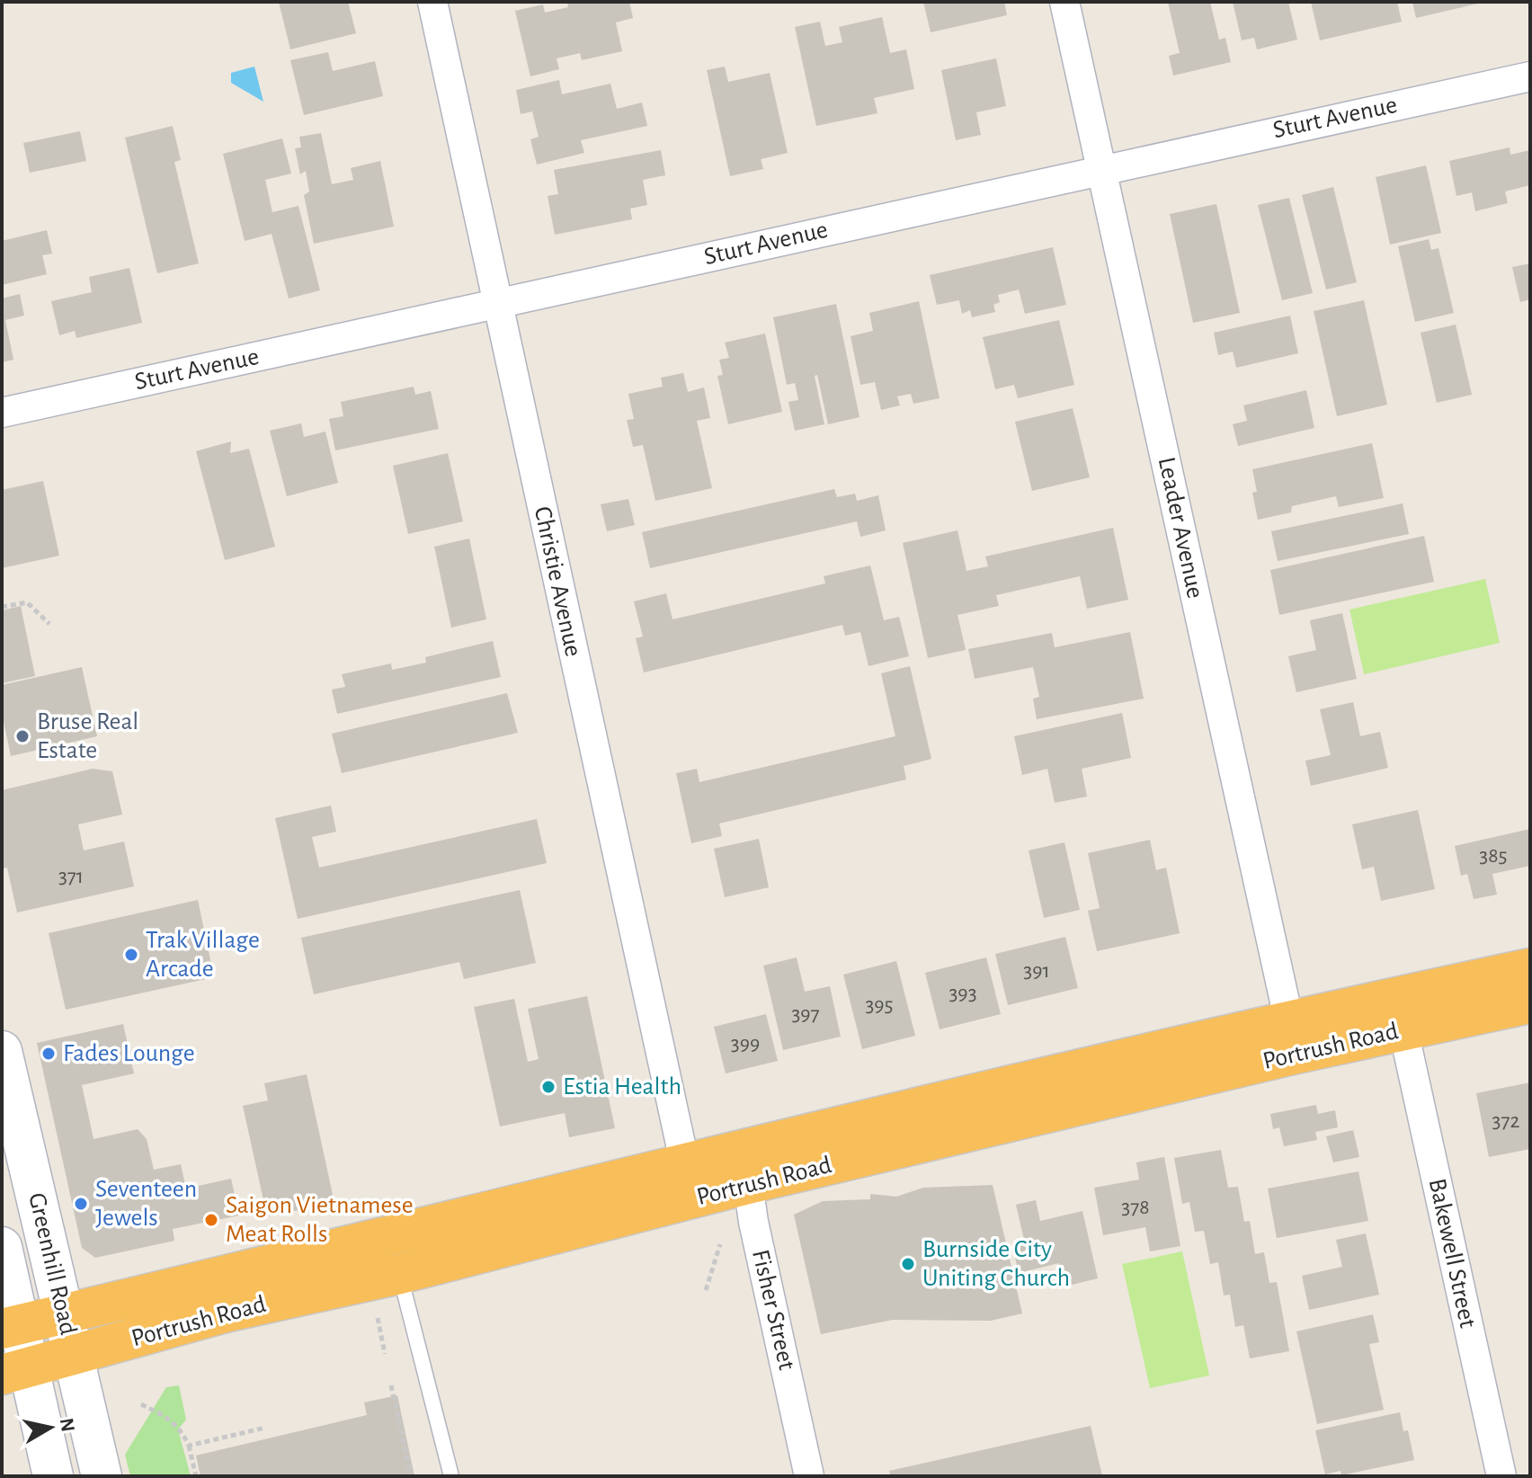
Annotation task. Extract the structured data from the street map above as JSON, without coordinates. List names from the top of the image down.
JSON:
{
  "streets": {
    "highway": ["Portrush Road"],
    "main road": ["Greenhill Road"],
    "street": [
      "Sturt Avenue",
      "Leader Avenue",
      "Christie Avenue",
      "Bakewell Street",
      "Fisher Street"
    ]
  },
  "crossings": [
    ["Sturt Avenue", "Leader Avenue"],
    ["Sturt Avenue", "Christie Avenue"],
    ["Leader Avenue", "Portrush Road"],
    ["Christie Avenue", "Portrush Road"],
    ["Portrush Road", "Bakewell Street"],
    ["Portrush Road", "Greenhill Road"],
    ["Portrush Road", "Fisher Street"]
  ],
  "places": [
    "Bruse Real Estate",
    "Trak Village Arcade",
    "Fades Lounge",
    "Estia Health",
    "Seventeen Jewels",
    "Saigon Vietnamese Meat Rolls",
    "Burnside City Uniting Church"
  ],
  "house_numbers": [
    "385",
    "371",
    "391",
    "393",
    "395",
    "397",
    "399",
    "372",
    "378"
  ],
  "north": "right"
}
